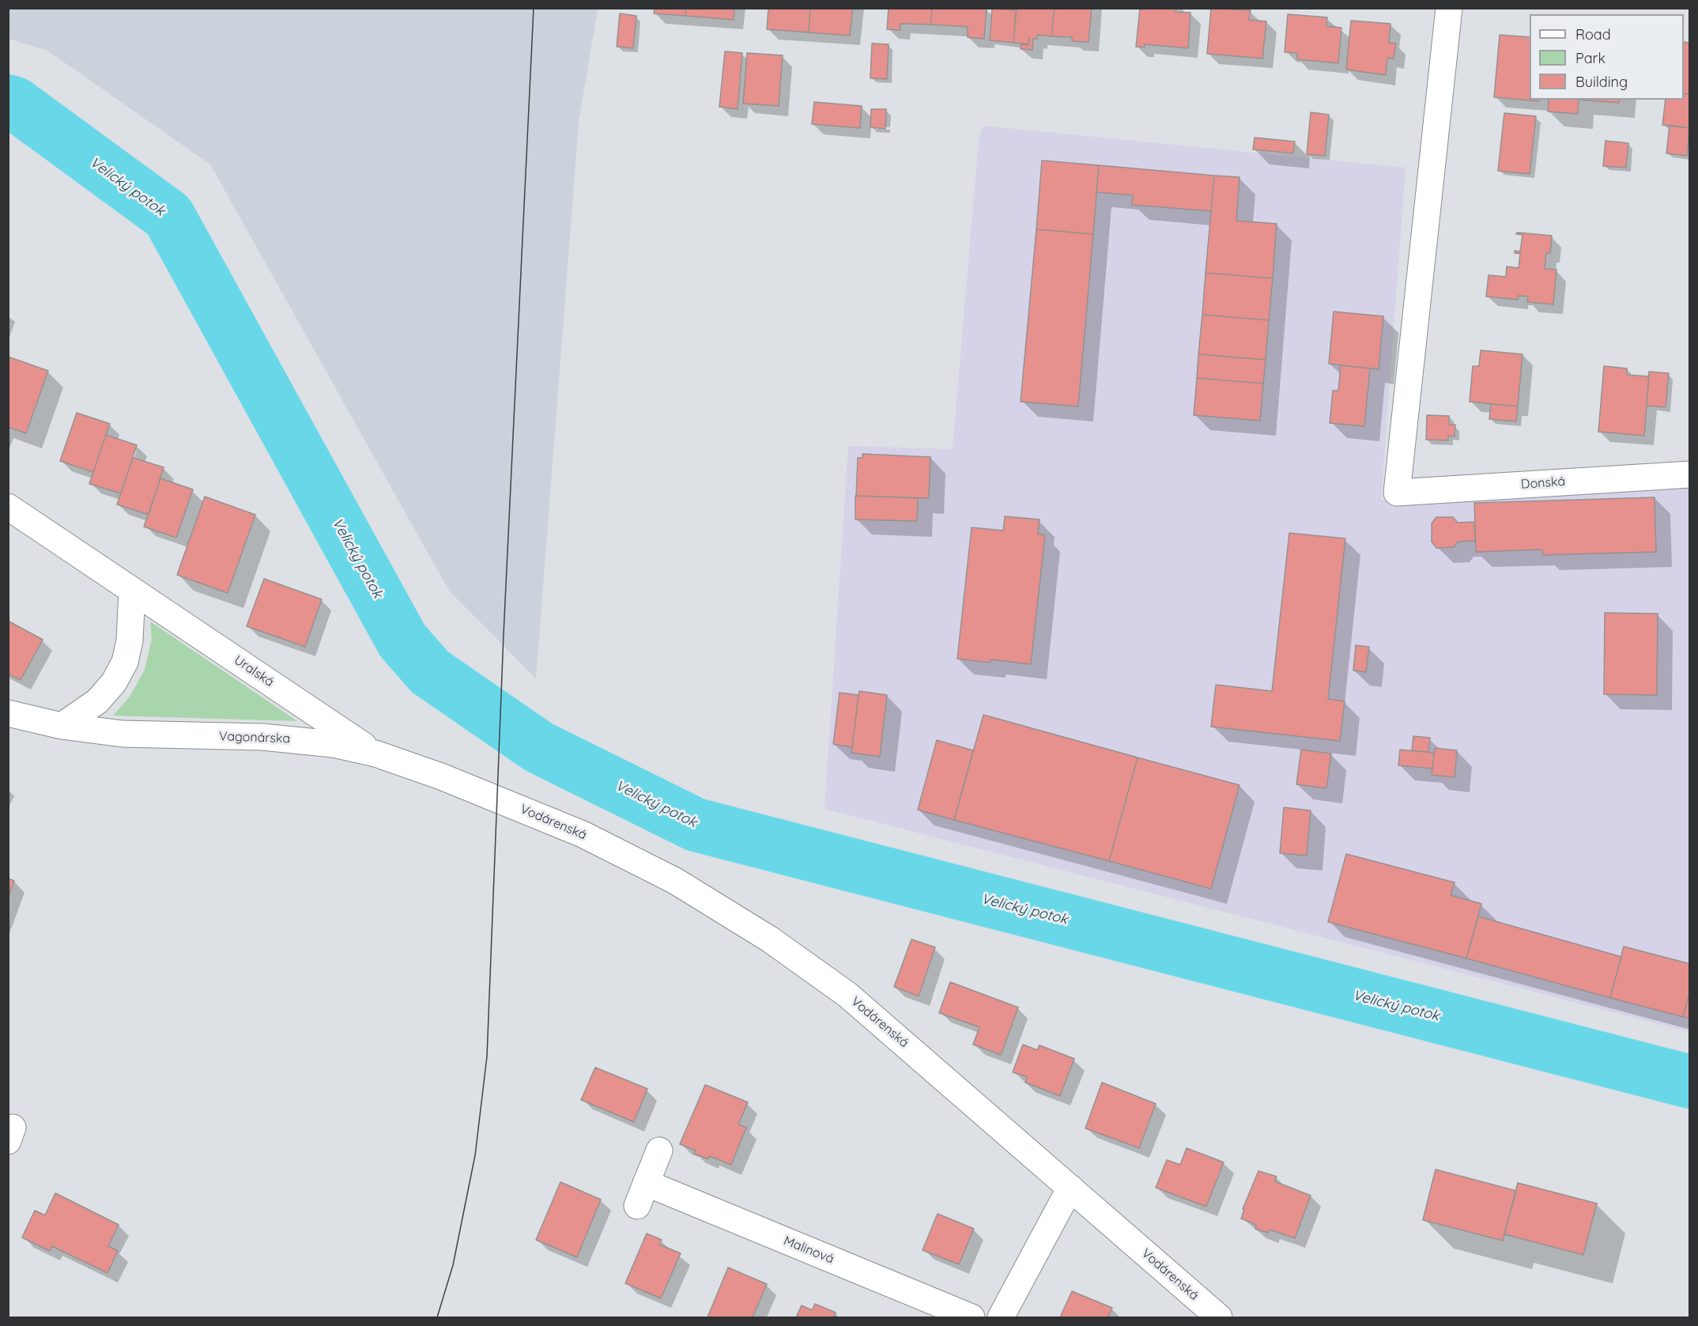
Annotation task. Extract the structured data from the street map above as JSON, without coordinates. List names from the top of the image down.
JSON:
{
  "streets": {
    "street": [
      "Donská",
      "Uralská",
      "Vagonárska",
      "Vodárenská",
      "Malinová"
    ]
  },
  "crossings": [
    ["Uralská", "Vagonárska"],
    ["Vagonárska", "Vodárenská"]
  ],
  "water": ["Velický potok"],
  "legend": ["Road", "Park", "Building"]
}
